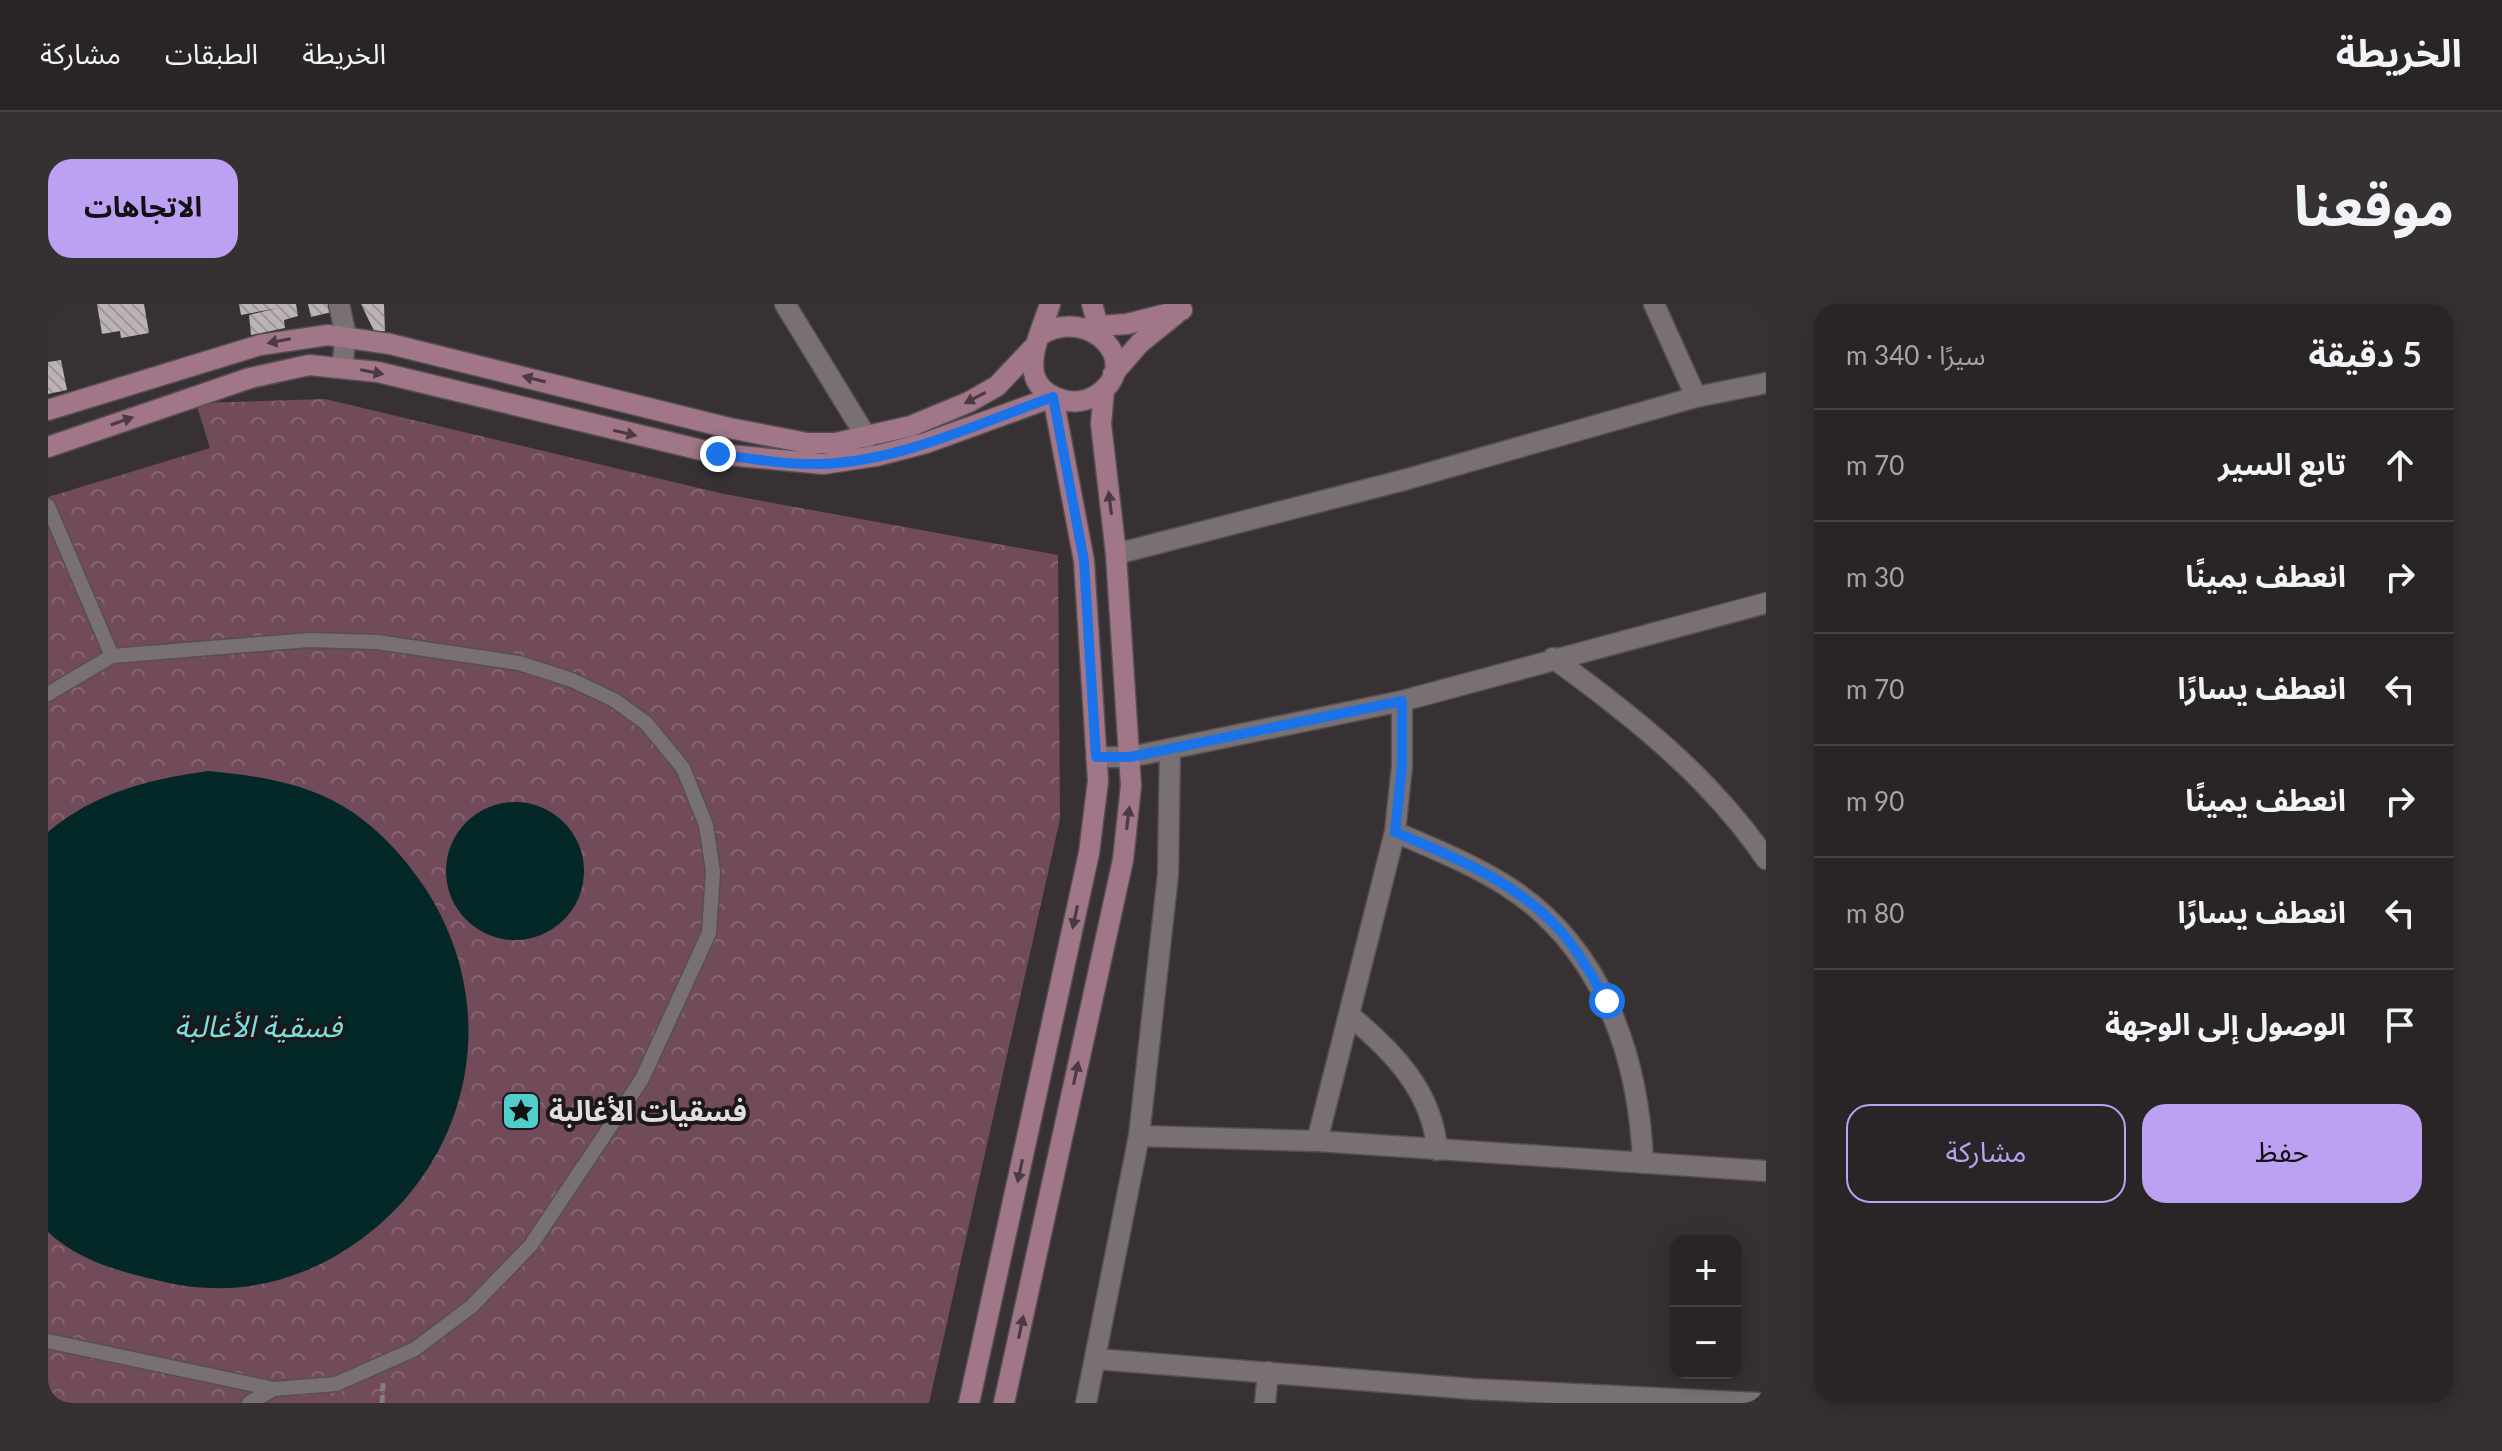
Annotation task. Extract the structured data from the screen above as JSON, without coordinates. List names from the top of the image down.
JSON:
{
  "water": ["فسقية الأغالبة"],
  "places": {
    "place": ["فسقيات الأغالبة"]
  },
  "page": {
    "header": "الخريطة",
    "nav": ["الخريطة", "الطبقات", "مشاركة"],
    "title": "موقعنا",
    "buttons": [
      "الاتجاهات",
      ["حفظ", "مشاركة"]
    ],
    "heading": ["5 دقيقة", "سيرًا · 340 m"],
    "list": [
      ["تابع السير", "70 m"],
      ["انعطف يمينًا", "30 m"],
      ["انعطف يسارًا", "70 m"],
      ["انعطف يمينًا", "90 m"],
      ["انعطف يسارًا", "80 m"],
      "الوصول إلى الوجهة"
    ],
    "map_buttons": ["+", "−"]
  }
}
